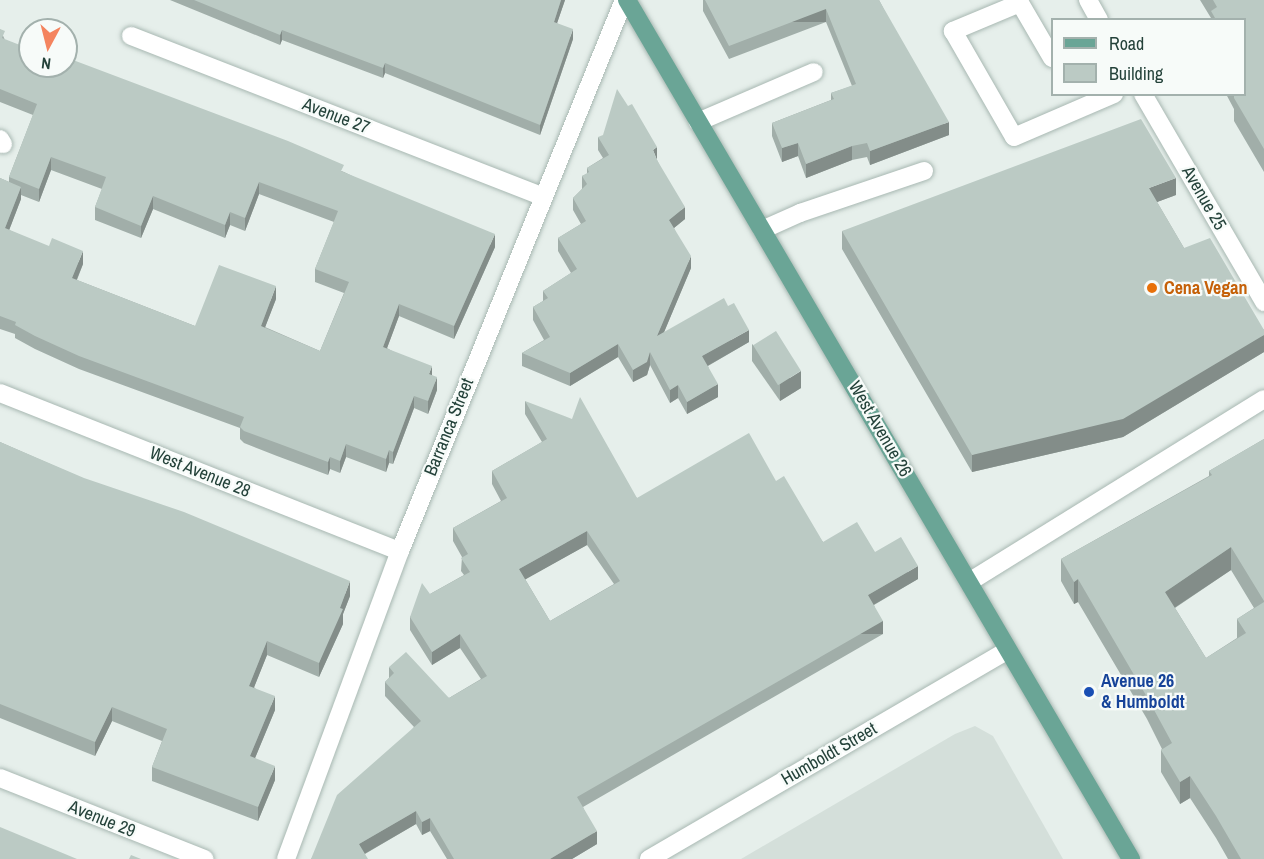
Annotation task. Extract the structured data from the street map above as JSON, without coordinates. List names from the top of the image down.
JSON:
{
  "streets": {
    "main road": ["West Avenue 26"],
    "street": [
      "Avenue 27",
      "Avenue 25",
      "Barranca Street",
      "West Avenue 28",
      "Humboldt Street",
      "Avenue 29"
    ]
  },
  "crossings": [
    ["Avenue 27", "Barranca Street"],
    ["Barranca Street", "West Avenue 26"],
    ["Barranca Street", "West Avenue 28"],
    ["West Avenue 26", "Humboldt Street"]
  ],
  "places": ["Cena Vegan", "Avenue 26 & Humboldt"],
  "legend": ["Road", "Building"],
  "north": "bottom"
}
